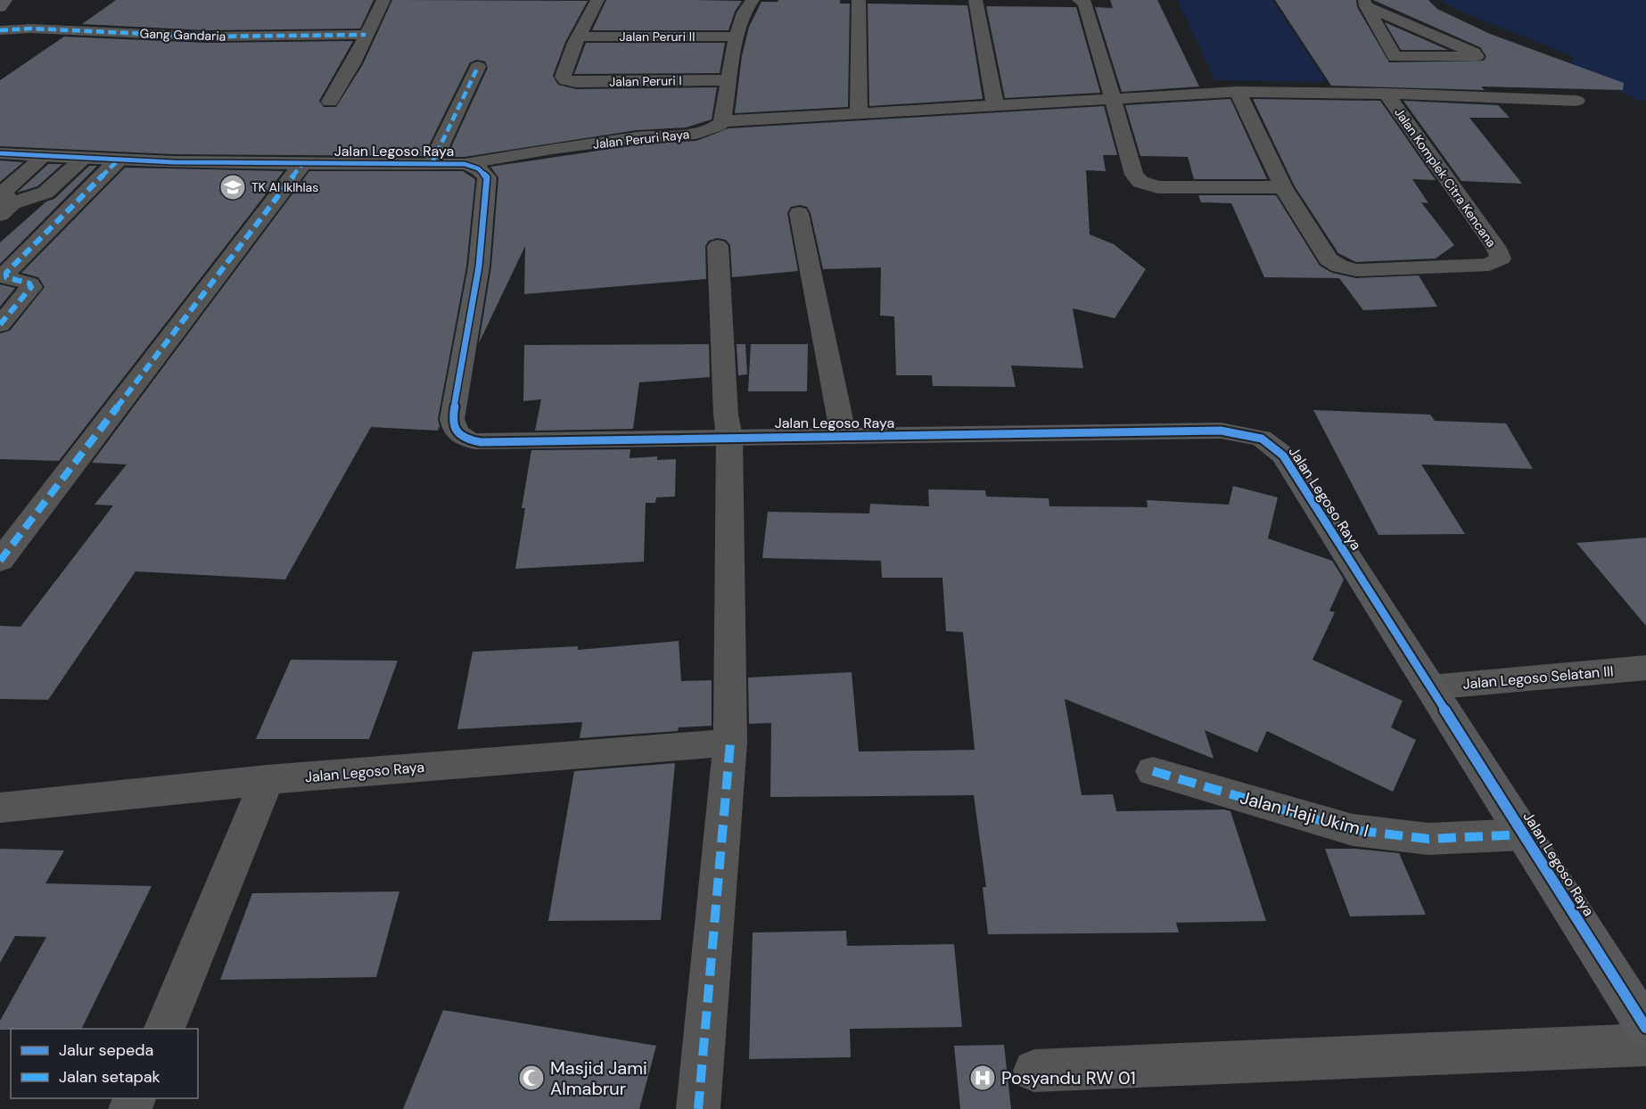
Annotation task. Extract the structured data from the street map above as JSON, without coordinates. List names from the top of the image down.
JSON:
{
  "streets": {
    "street": [
      "Gang Gandaria",
      "Jalan Peruri II",
      "Jalan Peruri I",
      "Jalan Peruri Raya",
      "Jalan Legoso Raya",
      "Jalan Komplek Citra Kencana",
      "Jalan Legoso Selatan III",
      "Jalan Haji Ukim I"
    ]
  },
  "crossings": [
    ["Jalan Peruri II", "Jalan Peruri I"],
    ["Jalan Peruri Raya", "Jalan Legoso Raya"],
    ["Jalan Peruri Raya", "Jalan Komplek Citra Kencana"],
    ["Jalan Legoso Raya", "Jalan Legoso Selatan III"],
    ["Jalan Legoso Raya", "Jalan Haji Ukim I"]
  ],
  "places": {
    "school or university": ["TK Al Iklhlas"],
    "mosque": ["Masjid Jami Almabrur"],
    "hospital": ["Posyandu RW 01"]
  },
  "legend": ["Jalur sepeda", "Jalan setapak"]
}
